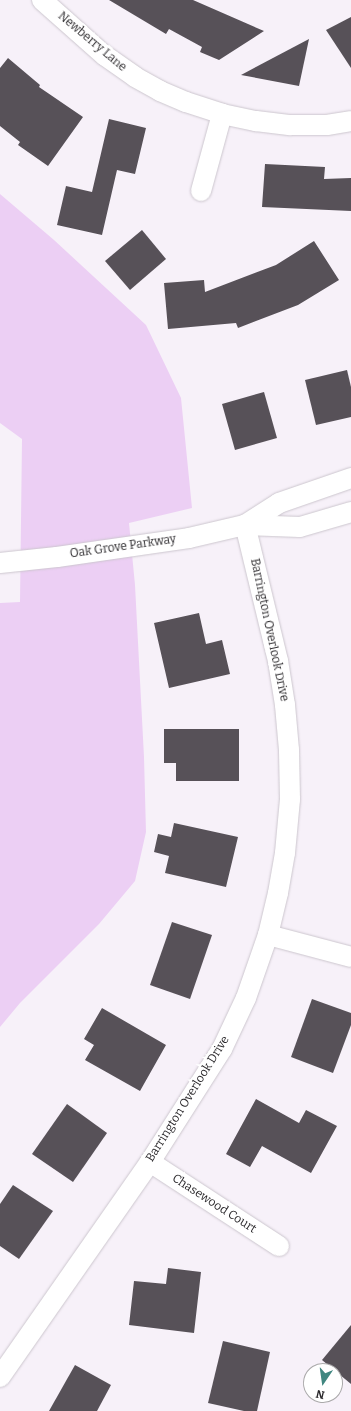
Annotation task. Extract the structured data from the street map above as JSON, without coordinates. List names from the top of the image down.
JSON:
{
  "streets": {
    "street": [
      "Newberry Lane",
      "Oak Grove Parkway",
      "Barrington Overlook Drive",
      "Chasewood Court"
    ]
  },
  "crossings": [
    ["Oak Grove Parkway", "Barrington Overlook Drive"],
    ["Barrington Overlook Drive", "Chasewood Court"]
  ],
  "north": "bottom"
}
